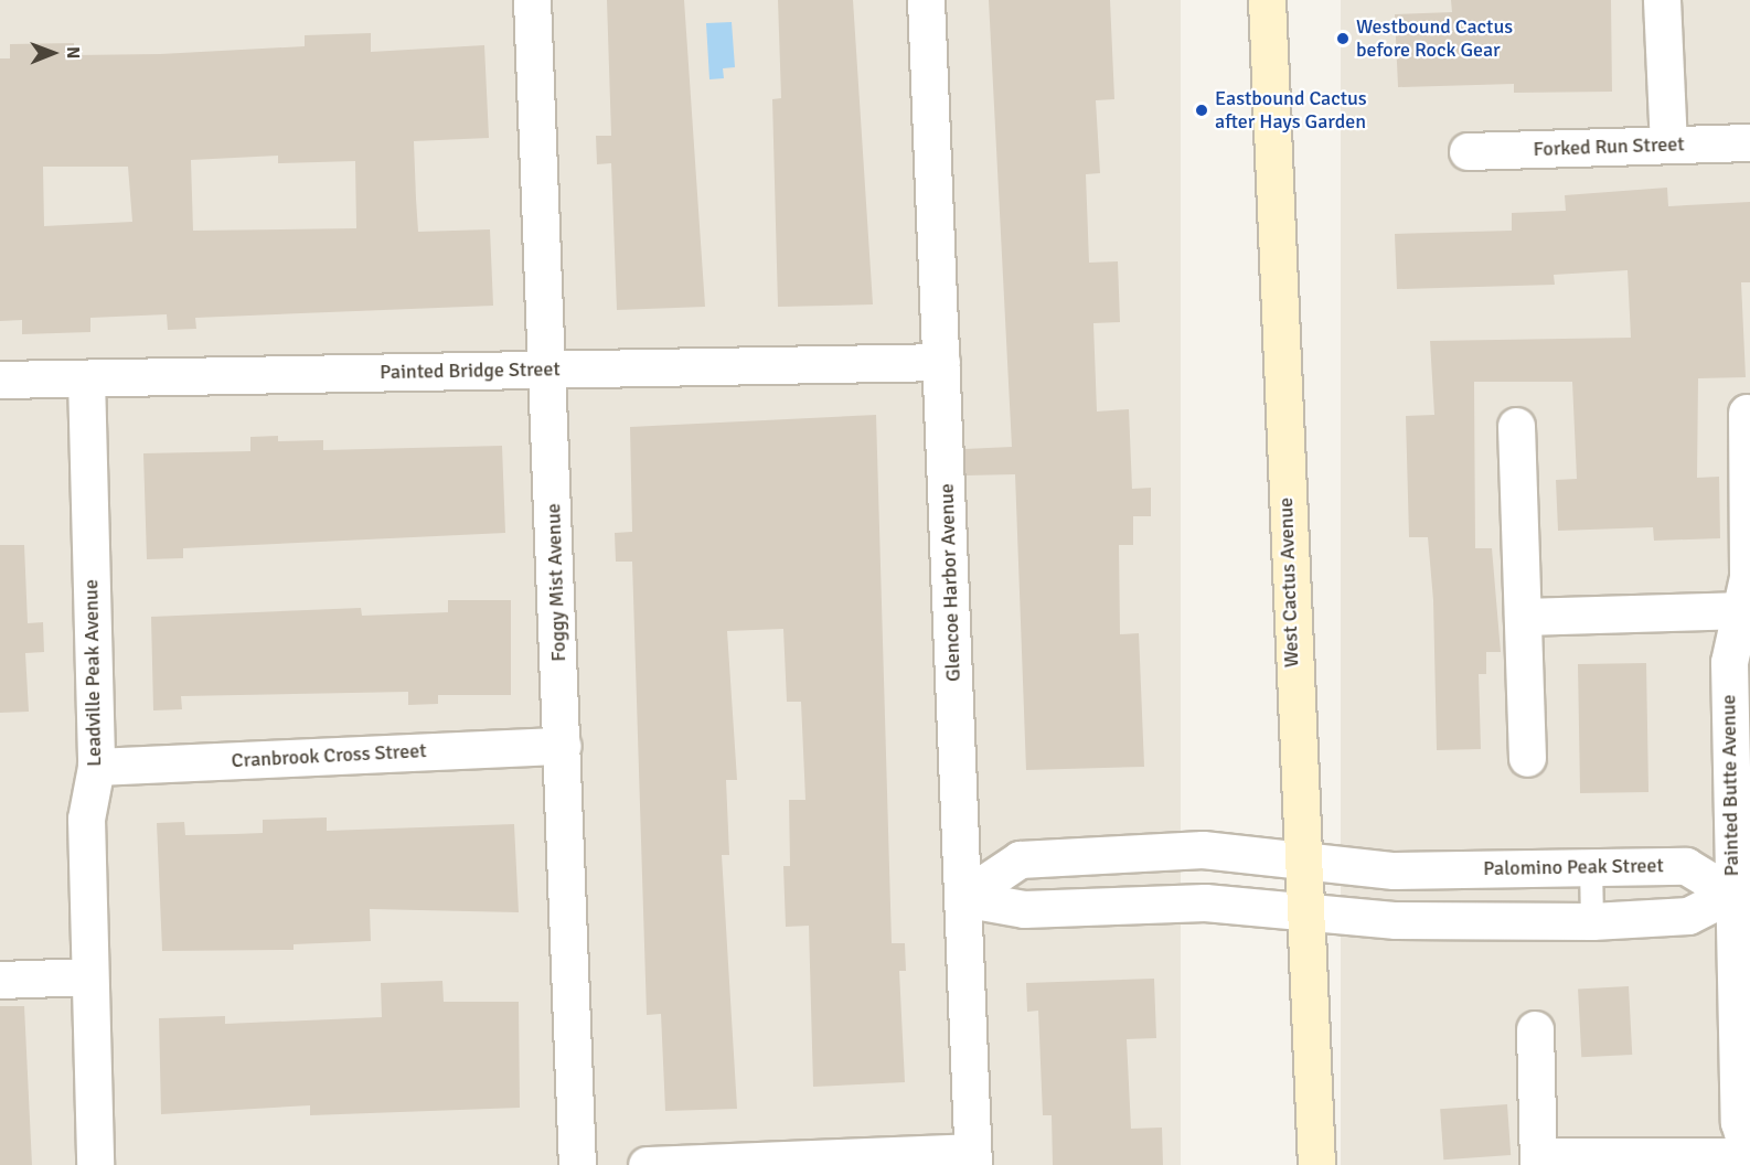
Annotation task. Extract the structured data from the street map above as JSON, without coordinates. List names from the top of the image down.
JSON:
{
  "streets": {
    "main road": ["West Cactus Avenue"],
    "street": [
      "Forked Run Street",
      "Painted Bridge Street",
      "Foggy Mist Avenue",
      "Glencoe Harbor Avenue",
      "Leadville Peak Avenue",
      "Cranbrook Cross Street",
      "Painted Butte Avenue",
      "Palomino Peak Street"
    ]
  },
  "crossings": [
    ["Painted Bridge Street", "Foggy Mist Avenue"],
    ["Painted Bridge Street", "Glencoe Harbor Avenue"],
    ["Painted Bridge Street", "Leadville Peak Avenue"],
    ["Foggy Mist Avenue", "Cranbrook Cross Street"],
    ["Glencoe Harbor Avenue", "Palomino Peak Street"],
    ["West Cactus Avenue", "Palomino Peak Street"],
    ["Leadville Peak Avenue", "Cranbrook Cross Street"],
    ["Painted Butte Avenue", "Palomino Peak Street"]
  ],
  "places": ["Westbound Cactus before Rock Gear", "Eastbound Cactus after Hays Garden"],
  "north": "right"
}
